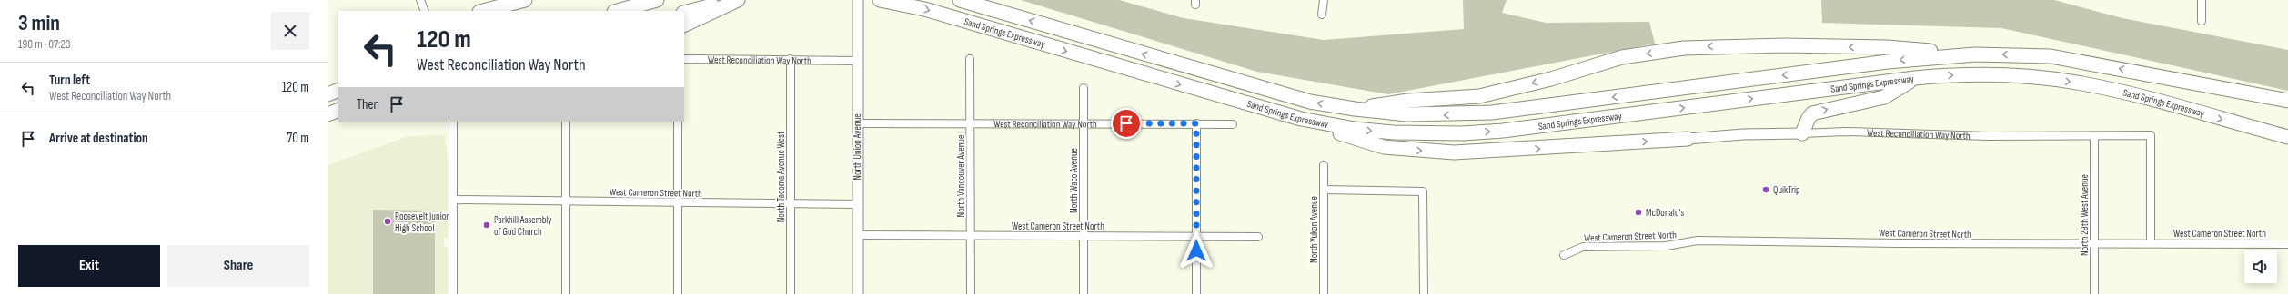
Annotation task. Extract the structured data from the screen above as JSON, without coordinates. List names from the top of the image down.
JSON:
{
  "streets": {
    "highway": ["Sand Springs Expressway"],
    "street": [
      "West Reconciliation Way North",
      "North Union Avenue",
      "North Vancouver Avenue",
      "North Tacoma Avenue West",
      "North Waco Avenue",
      "West Cameron Street North",
      "North 29th West Avenue",
      "North Yukon Avenue"
    ]
  },
  "crossings": [
    ["West Reconciliation Way North", "North Union Avenue"],
    ["West Reconciliation Way North", "North Vancouver Avenue"],
    ["West Reconciliation Way North", "North Tacoma Avenue West"],
    ["West Reconciliation Way North", "North Waco Avenue"],
    ["West Reconciliation Way North", "West Cameron Street North"],
    ["West Reconciliation Way North", "North 29th West Avenue"],
    ["North Union Avenue", "West Cameron Street North"],
    ["North Vancouver Avenue", "West Cameron Street North"],
    ["North Tacoma Avenue West", "West Cameron Street North"],
    ["North Waco Avenue", "West Cameron Street North"],
    ["West Cameron Street North", "North 29th West Avenue"]
  ],
  "places": [
    "QuikTrip",
    "McDonald's",
    "Roosevelt Junior High School",
    "Parkhill Assembly of God Church"
  ],
  "page": {
    "heading": ["3 min", "190 m · 07:23"],
    "turn": ["120 m", "West Reconciliation Way North"],
    "list": [
      {
        "name": "Turn left",
        "note": "West Reconciliation Way North",
        "value": "120 m"
      },
      {
        "name": "Arrive at destination",
        "value": "70 m"
      }
    ],
    "then": "Then",
    "buttons": ["Exit", "Share"]
  }
}
